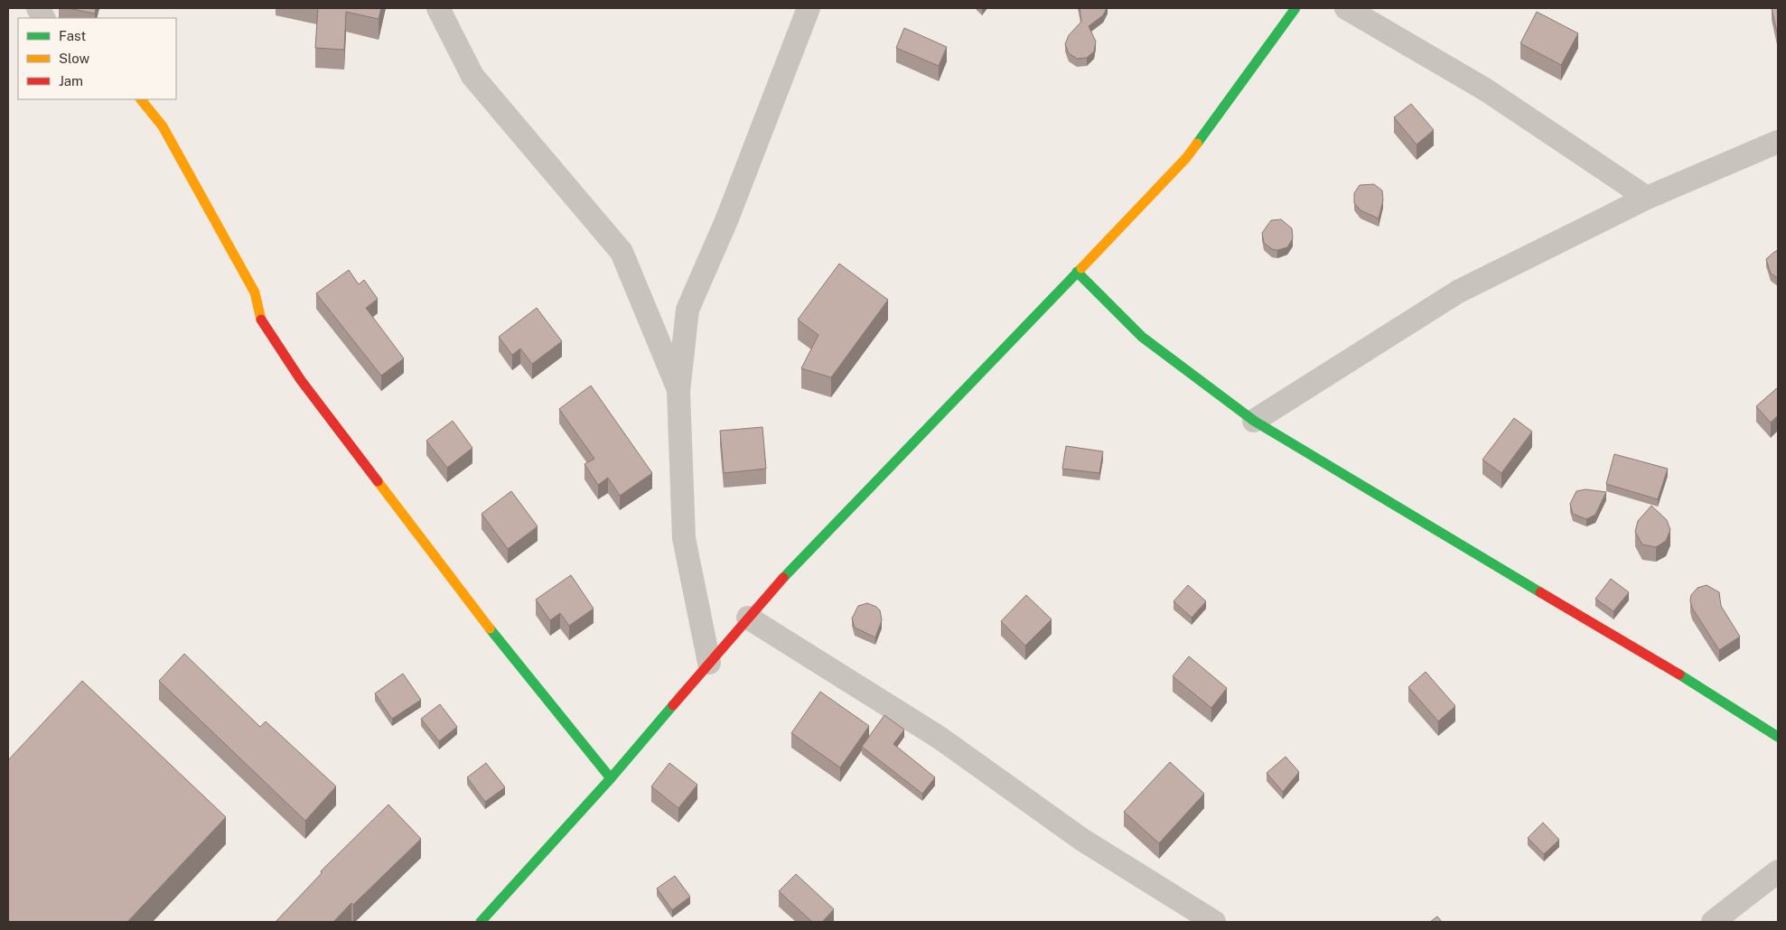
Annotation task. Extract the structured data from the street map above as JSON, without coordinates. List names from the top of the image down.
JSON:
{
  "legend": ["Fast", "Slow", "Jam"]
}
